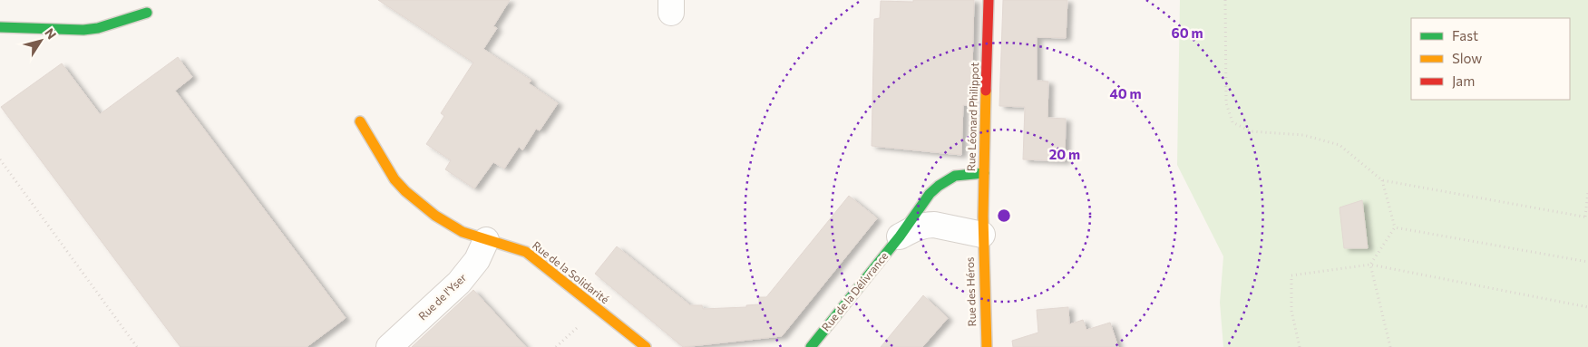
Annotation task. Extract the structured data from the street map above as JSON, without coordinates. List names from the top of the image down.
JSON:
{
  "streets": {
    "street": [
      "Rue Léonard Philippot",
      "Rue de la Solidarité",
      "Rue de la Délivrance",
      "Rue des Héros",
      "Rue de l'Yser"
    ]
  },
  "crossings": [
    ["Rue Léonard Philippot", "Rue de la Délivrance"],
    ["Rue Léonard Philippot", "Rue des Héros"],
    ["Rue de la Solidarité", "Rue de l'Yser"],
    ["Rue de la Délivrance", "Rue des Héros"]
  ],
  "legend": ["Fast", "Slow", "Jam"],
  "north": "top right",
  "rings": ["60 m", "40 m", "20 m"]
}
